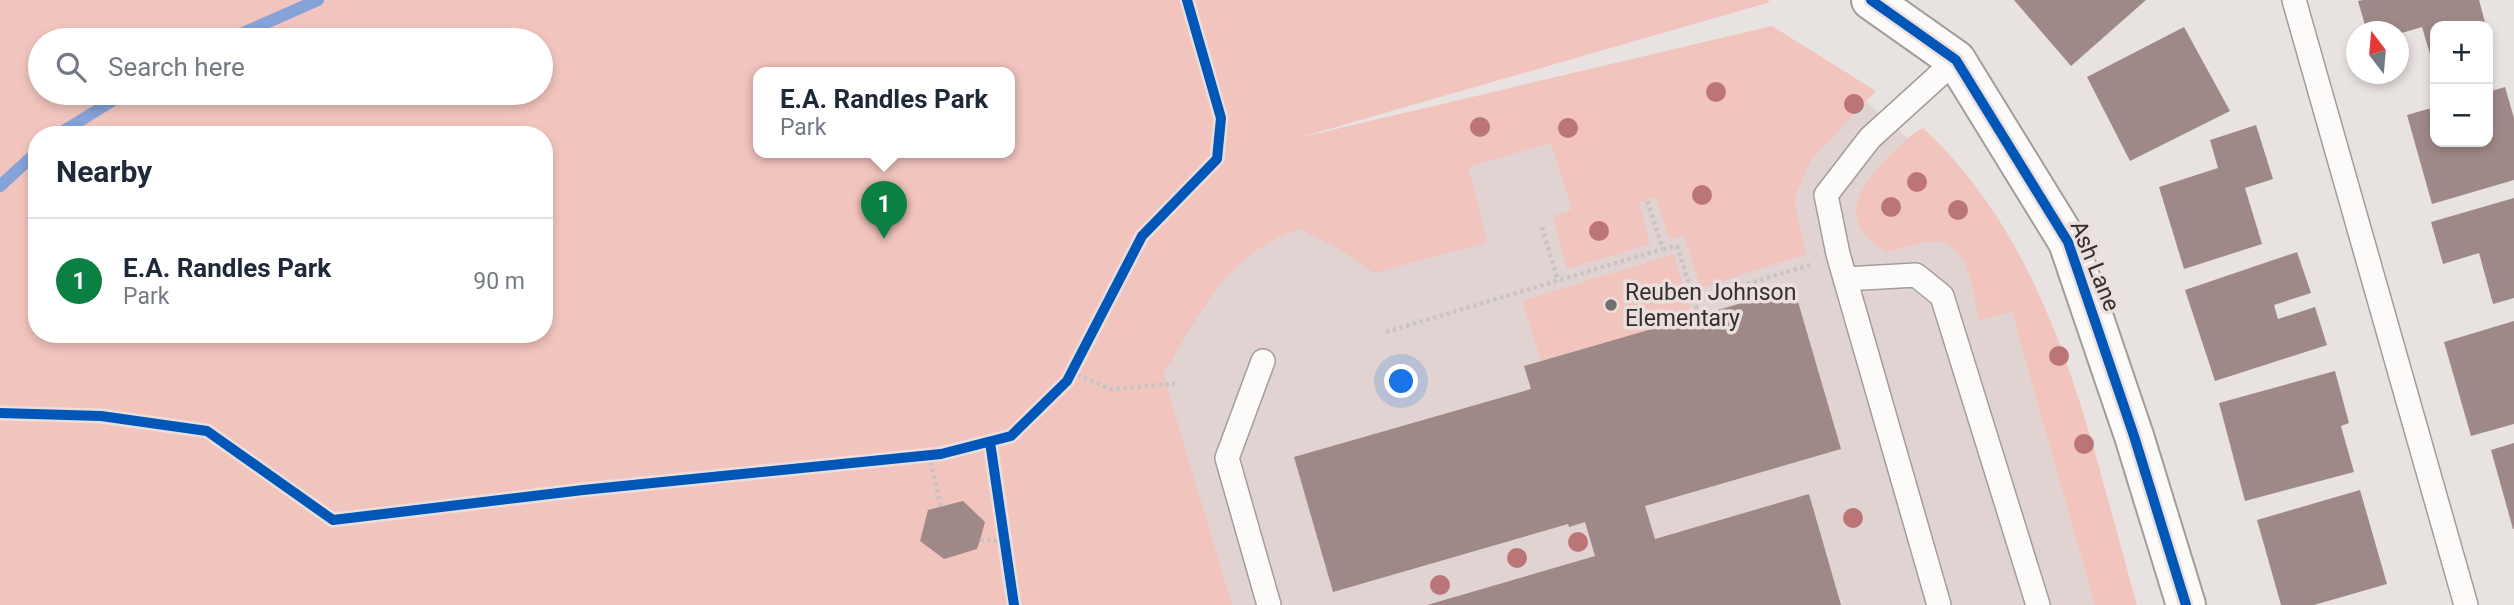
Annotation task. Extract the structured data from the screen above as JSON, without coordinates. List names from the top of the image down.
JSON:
{
  "streets": {
    "street": ["Ash Lane"]
  },
  "places": ["Reuben Johnson Elementary"],
  "north": "top",
  "page": {
    "map_buttons": ["+", "−"],
    "search": "Search here",
    "popup": ["E.A. Randles Park", "Park"],
    "heading": "Nearby",
    "pins": "1",
    "list": [
      {
        "mark": "1",
        "name": "E.A. Randles Park",
        "note": "Park",
        "value": "90 m"
      }
    ]
  }
}
